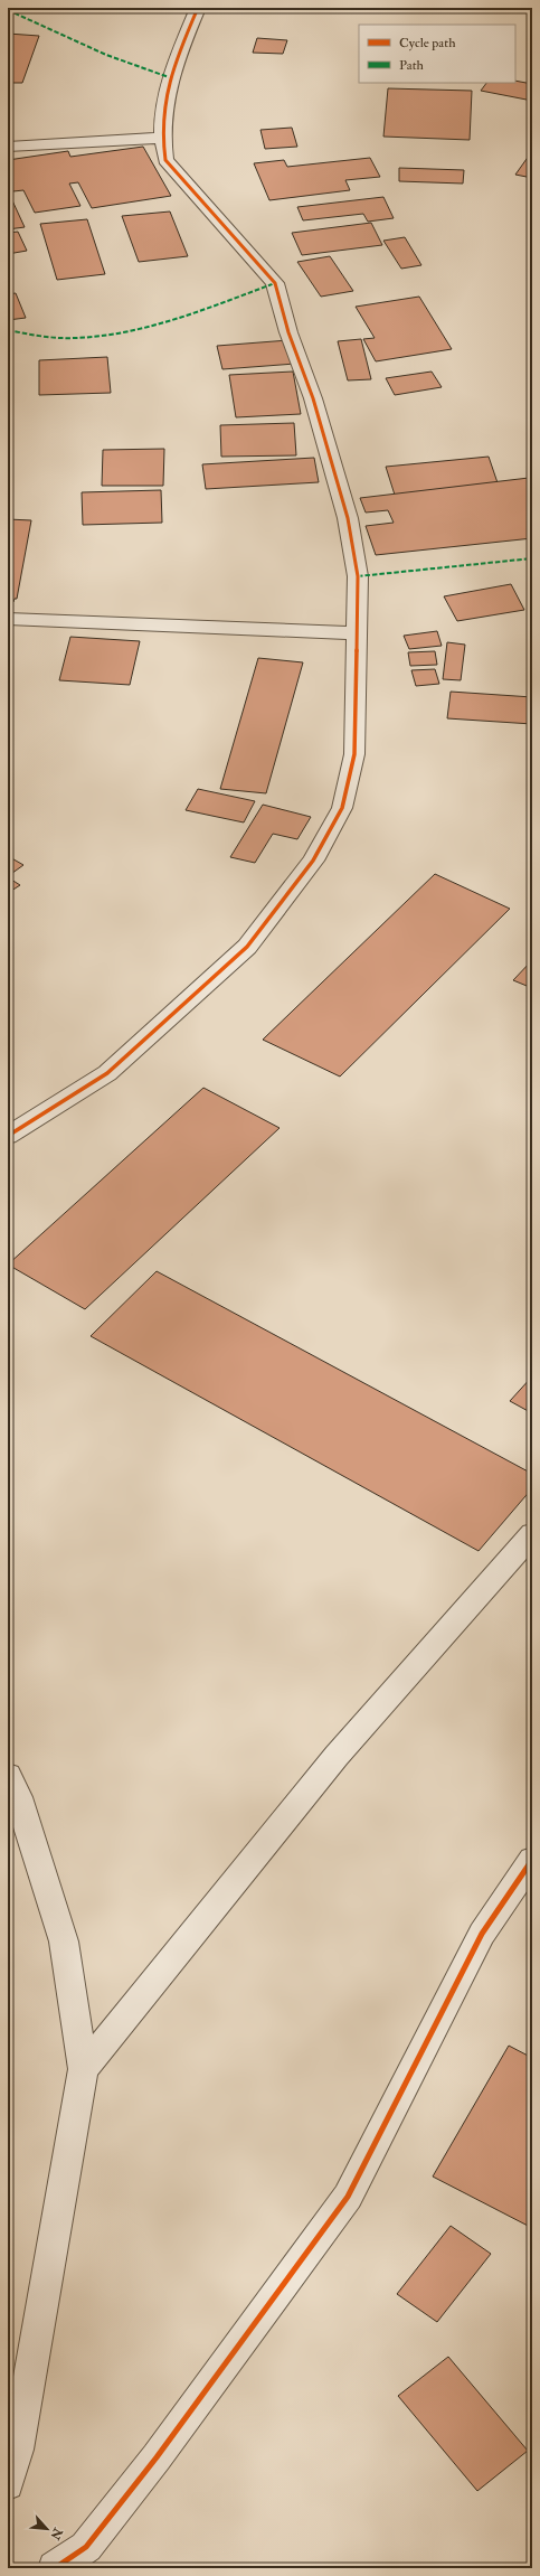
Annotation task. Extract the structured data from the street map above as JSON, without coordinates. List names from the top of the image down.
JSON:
{
  "legend": ["Cycle path", "Path"],
  "north": "bottom right"
}
